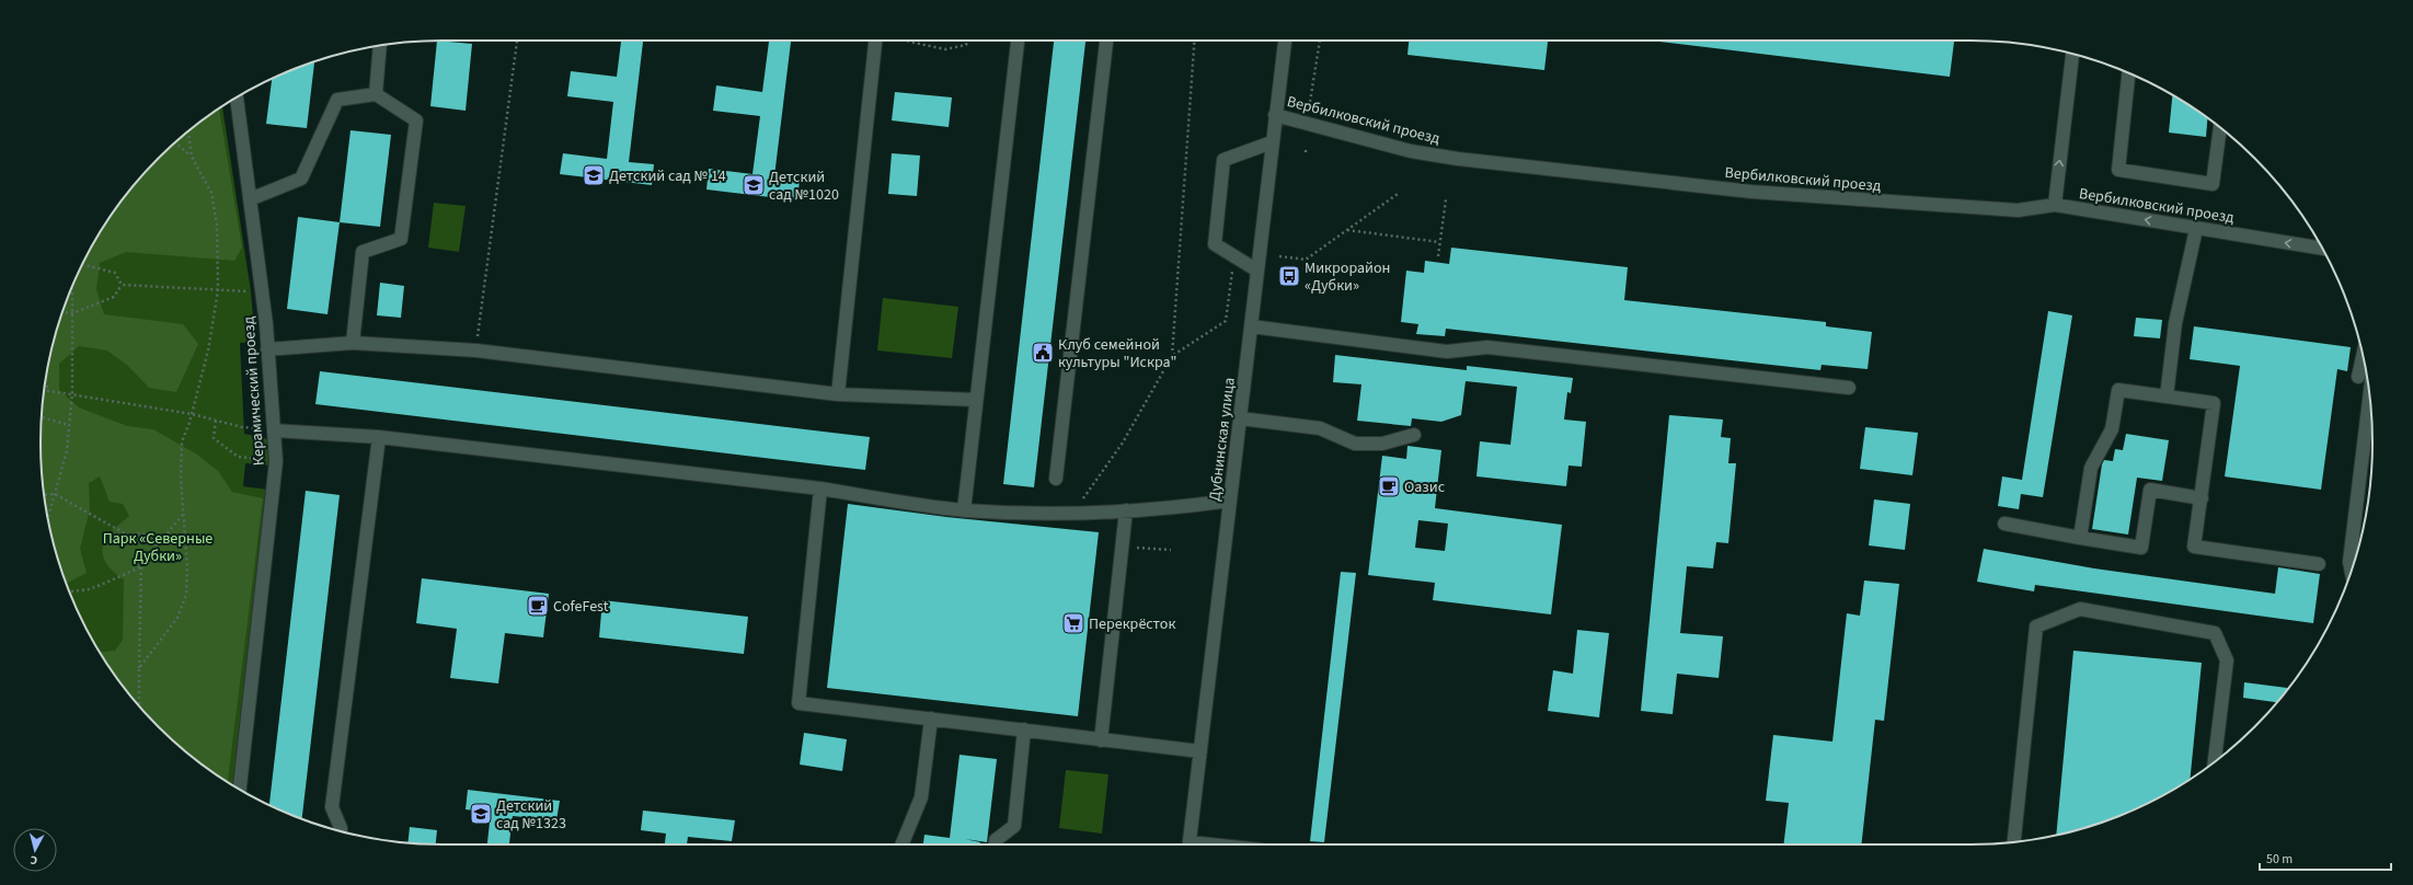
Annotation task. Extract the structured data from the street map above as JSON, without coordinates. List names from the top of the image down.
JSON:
{
  "streets": {
    "street": ["Вербилковский проезд", "Керамический проезд", "Дубнинская улица"]
  },
  "crossings": [
    ["Вербилковский проезд", "Дубнинская улица"]
  ],
  "parks": ["Парк «Северные Дубки»"],
  "places": {
    "school or university": ["Детский сад № 14", "Детский сад №1020", "Детский сад №1323"],
    "bus stop": ["Микрорайон «Дубки»"],
    "public building": ["Клуб семейной культуры \"Искра\""],
    "cafe": ["Оазис", "CofeFest"],
    "supermarket": ["Перекрёсток"]
  },
  "scale_bar": "50 m",
  "north": "bottom"
}
